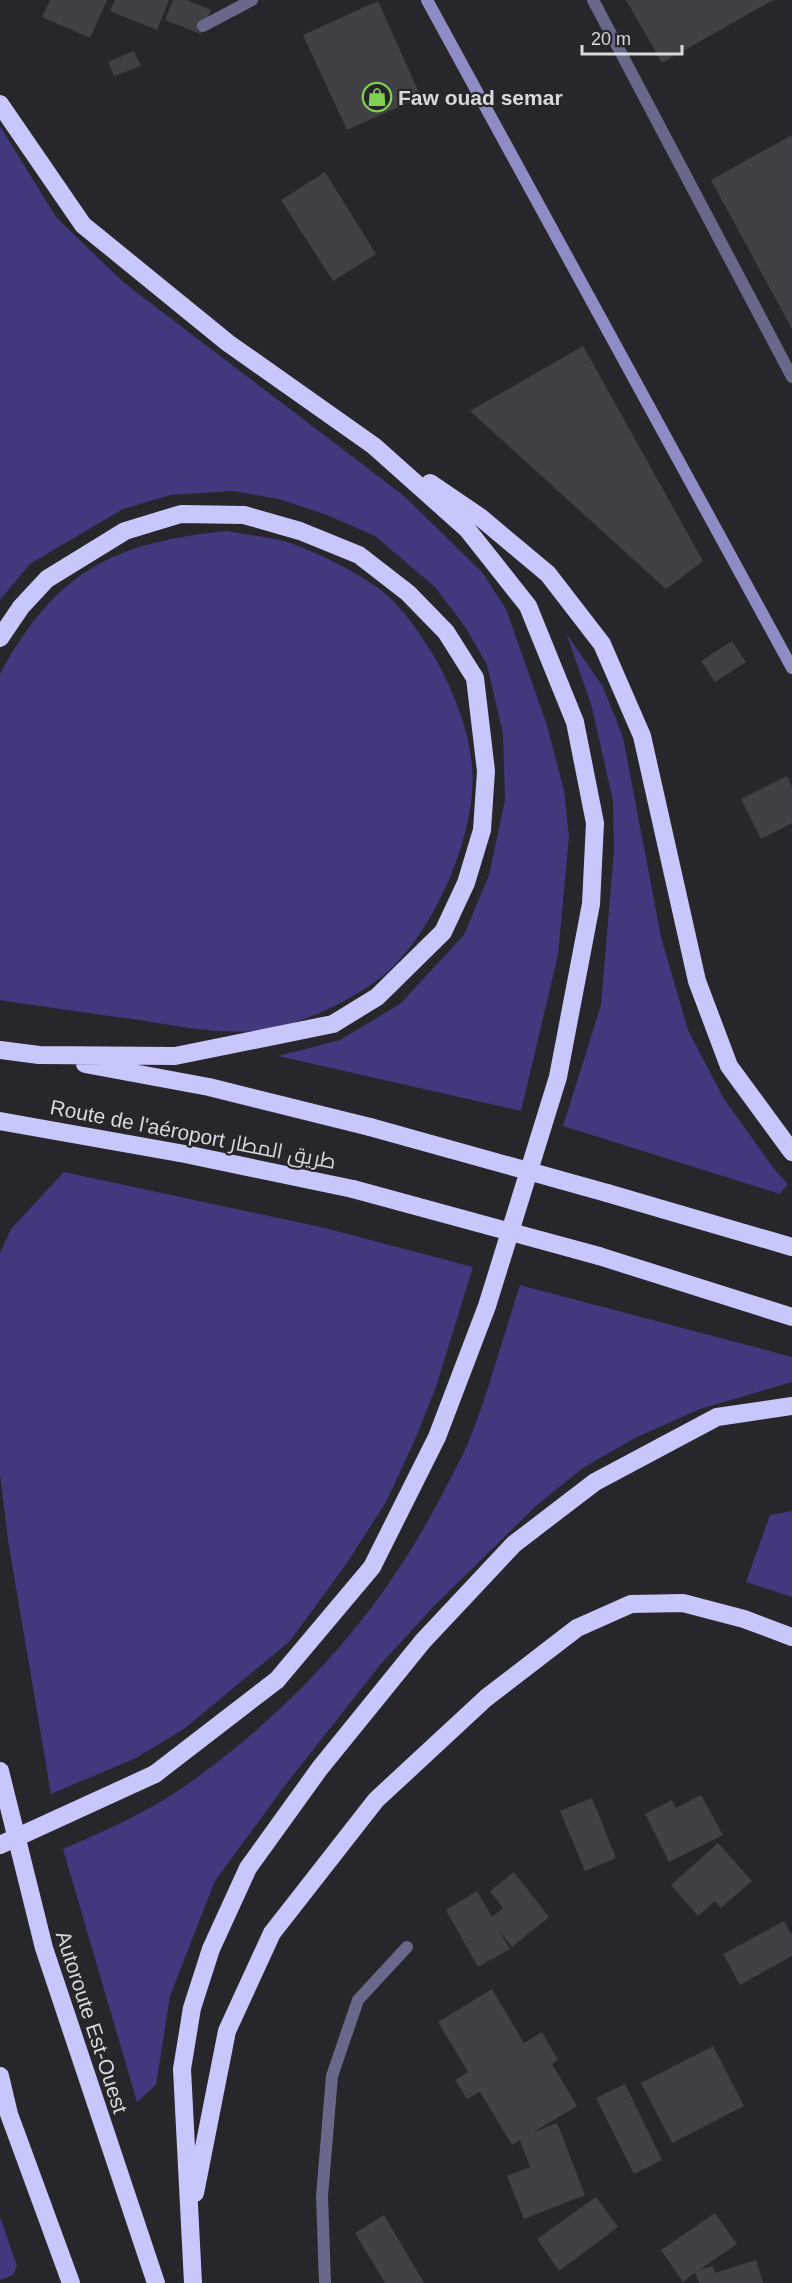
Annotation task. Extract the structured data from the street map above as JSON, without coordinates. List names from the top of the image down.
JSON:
{
  "streets": {
    "highway": ["Route de l'aéroport طريق المطار", "Autoroute Est-Ouest"]
  },
  "places": {
    "shop": ["Faw ouad semar"]
  },
  "scale_bar": "20 m"
}
